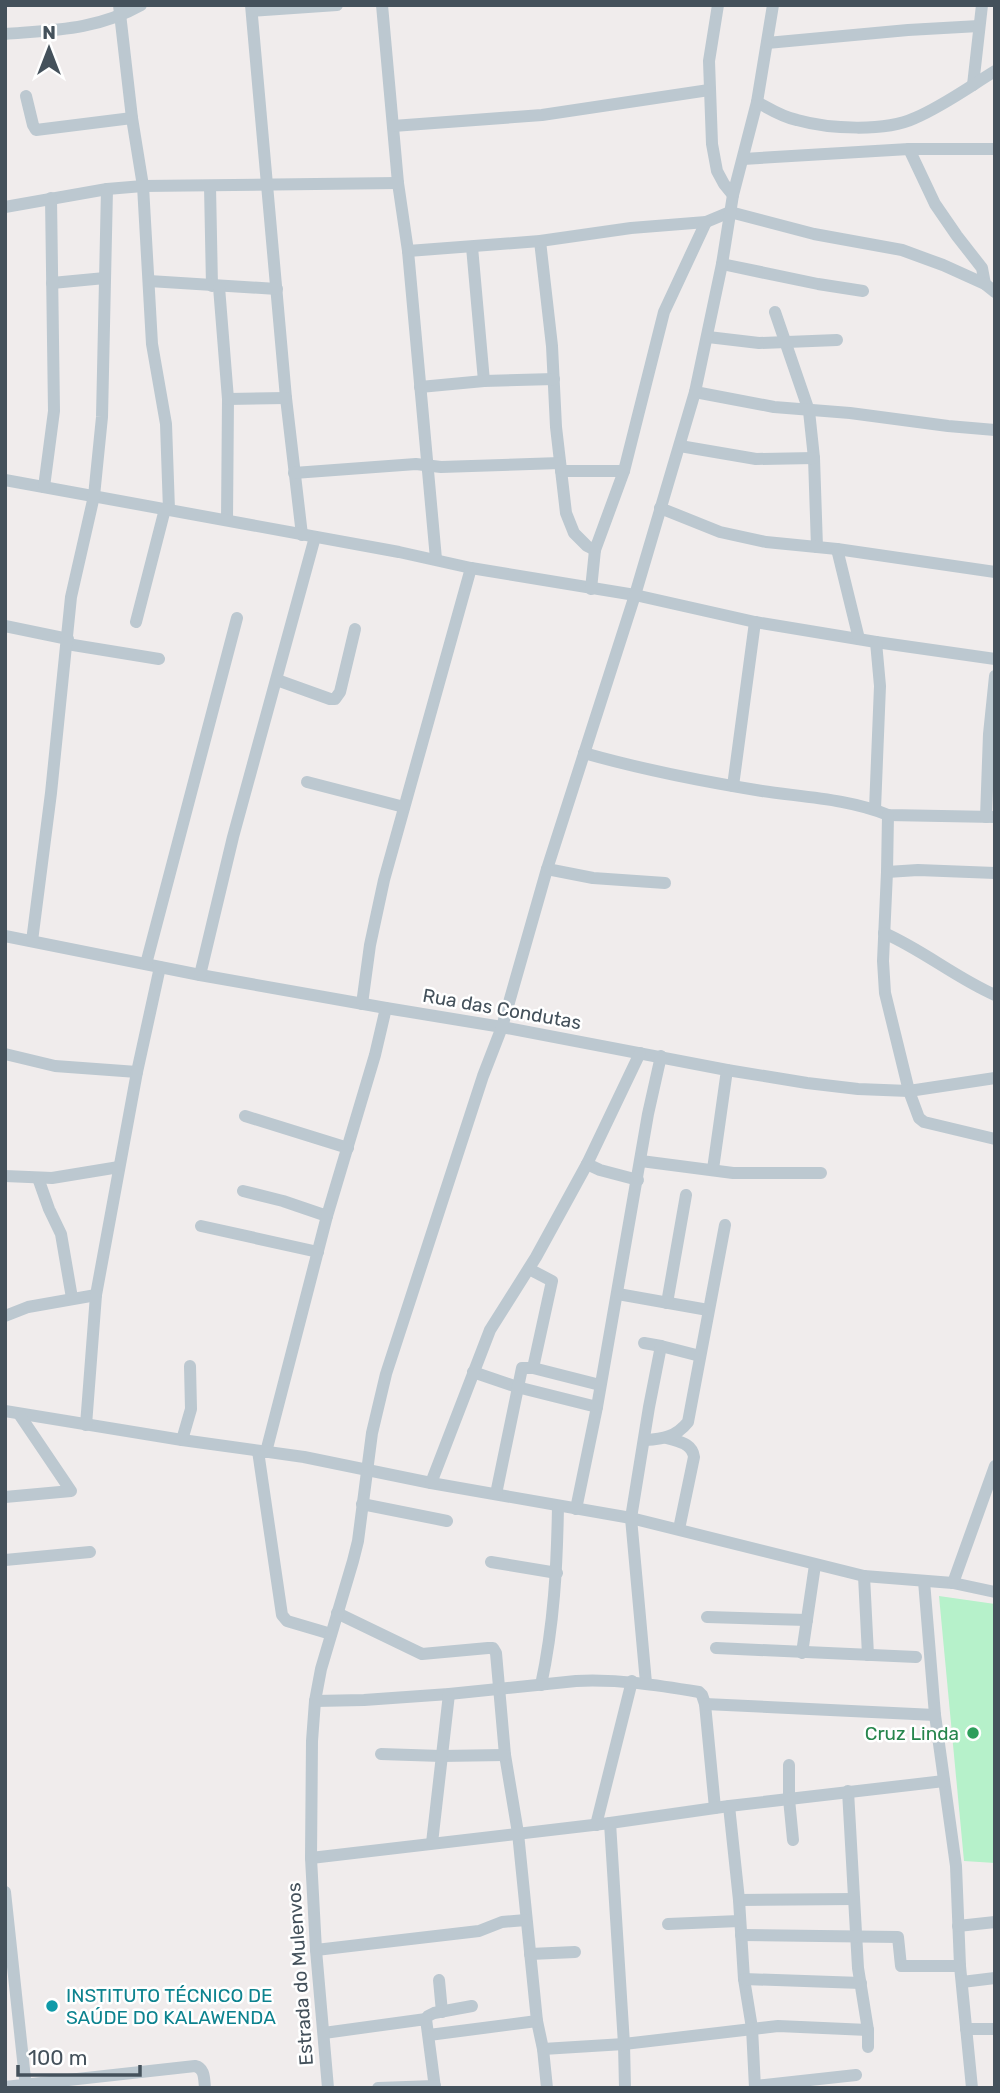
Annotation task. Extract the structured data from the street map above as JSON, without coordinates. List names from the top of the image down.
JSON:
{
  "streets": {
    "street": ["Rua das Condutas", "Estrada do Mulenvos"]
  },
  "crossings": [
    ["Rua das Condutas", "Estrada do Mulenvos"]
  ],
  "places": ["Cruz Linda", "INSTITUTO TÉCNICO DE SAÚDE DO KALAWENDA"],
  "scale_bar": "100 m",
  "north": "top"
}
